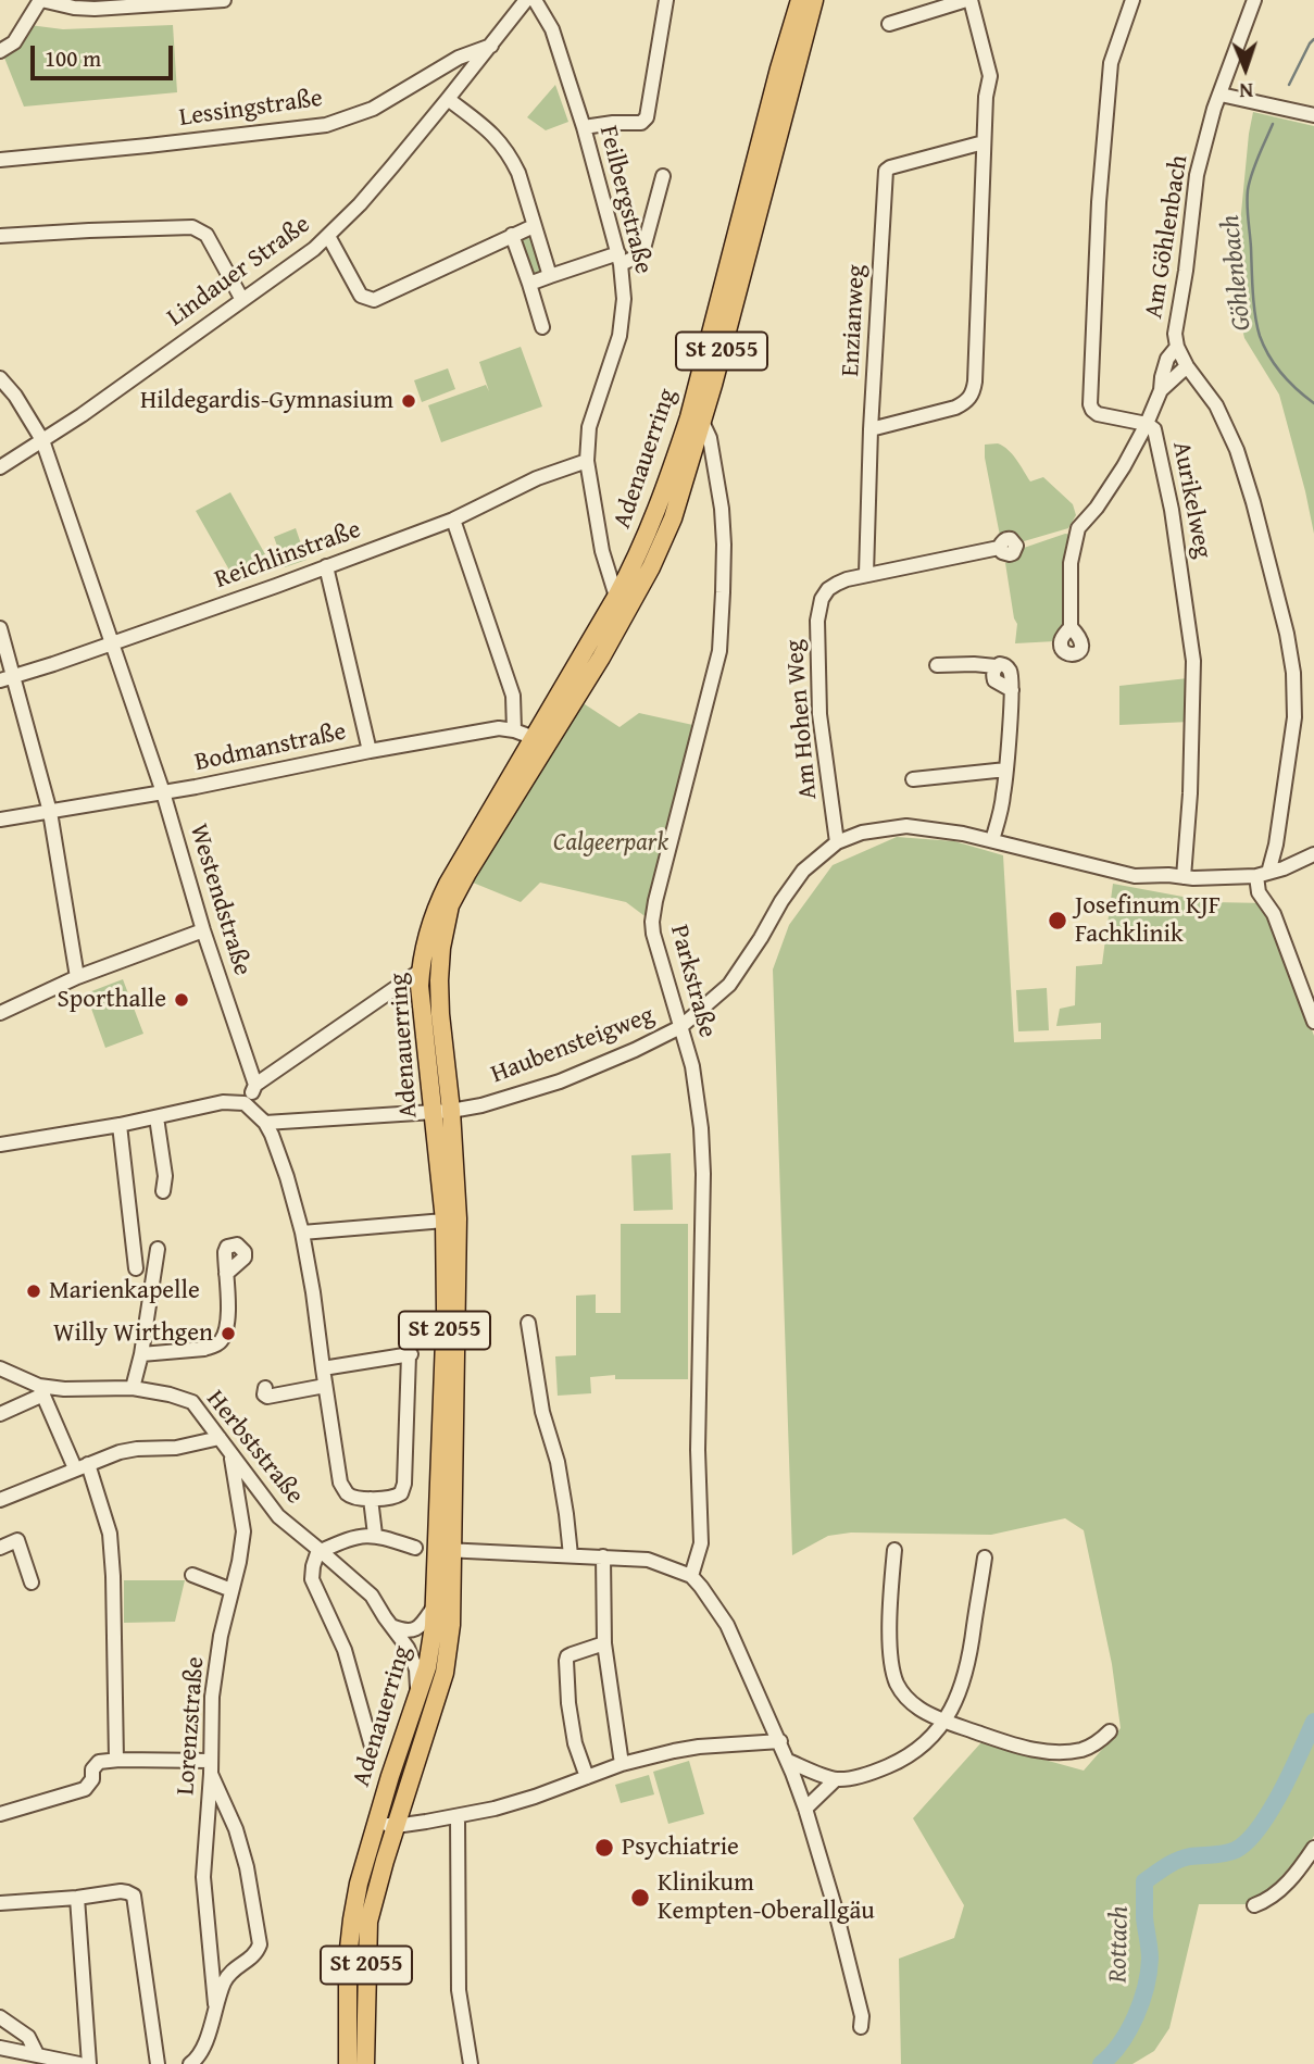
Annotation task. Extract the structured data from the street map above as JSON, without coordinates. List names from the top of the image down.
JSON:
{
  "streets": {
    "main road": ["St 2055", "Adenauerring"],
    "street": [
      "Lessingstraße",
      "Feilbergstraße",
      "Am Göhlenbach",
      "Lindauer Straße",
      "Enzianweg",
      "Aurikelweg",
      "Reichlinstraße",
      "Am Hohen Weg",
      "Bodmanstraße",
      "Westendstraße",
      "Parkstraße",
      "Haubensteigweg",
      "Herbststraße",
      "Lorenzstraße"
    ]
  },
  "crossings": [
    ["Lessingstraße", "Lindauer Straße"],
    ["Feilbergstraße", "Adenauerring"],
    ["Feilbergstraße", "Reichlinstraße"],
    ["Am Göhlenbach", "Haubensteigweg"],
    ["Lindauer Straße", "Westendstraße"],
    ["Enzianweg", "Am Hohen Weg"],
    ["Adenauerring", "Bodmanstraße"],
    ["Adenauerring", "Parkstraße"],
    ["Adenauerring", "Haubensteigweg"],
    ["Adenauerring", "Herbststraße"],
    ["Aurikelweg", "Haubensteigweg"],
    ["Reichlinstraße", "Westendstraße"],
    ["Am Hohen Weg", "Haubensteigweg"],
    ["Bodmanstraße", "Westendstraße"],
    ["Parkstraße", "Haubensteigweg"],
    ["Herbststraße", "Lorenzstraße"]
  ],
  "water": ["Göhlenbach", "Rottach"],
  "parks": ["Calgeerpark"],
  "places": [
    "Hildegardis-Gymnasium",
    "Josefinum KJF Fachklinik",
    "Sporthalle",
    "Marienkapelle",
    "Willy Wirthgen",
    "Psychiatrie",
    "Klinikum Kempten-Oberallgäu"
  ],
  "scale_bar": "100 m",
  "north": "bottom"
}
